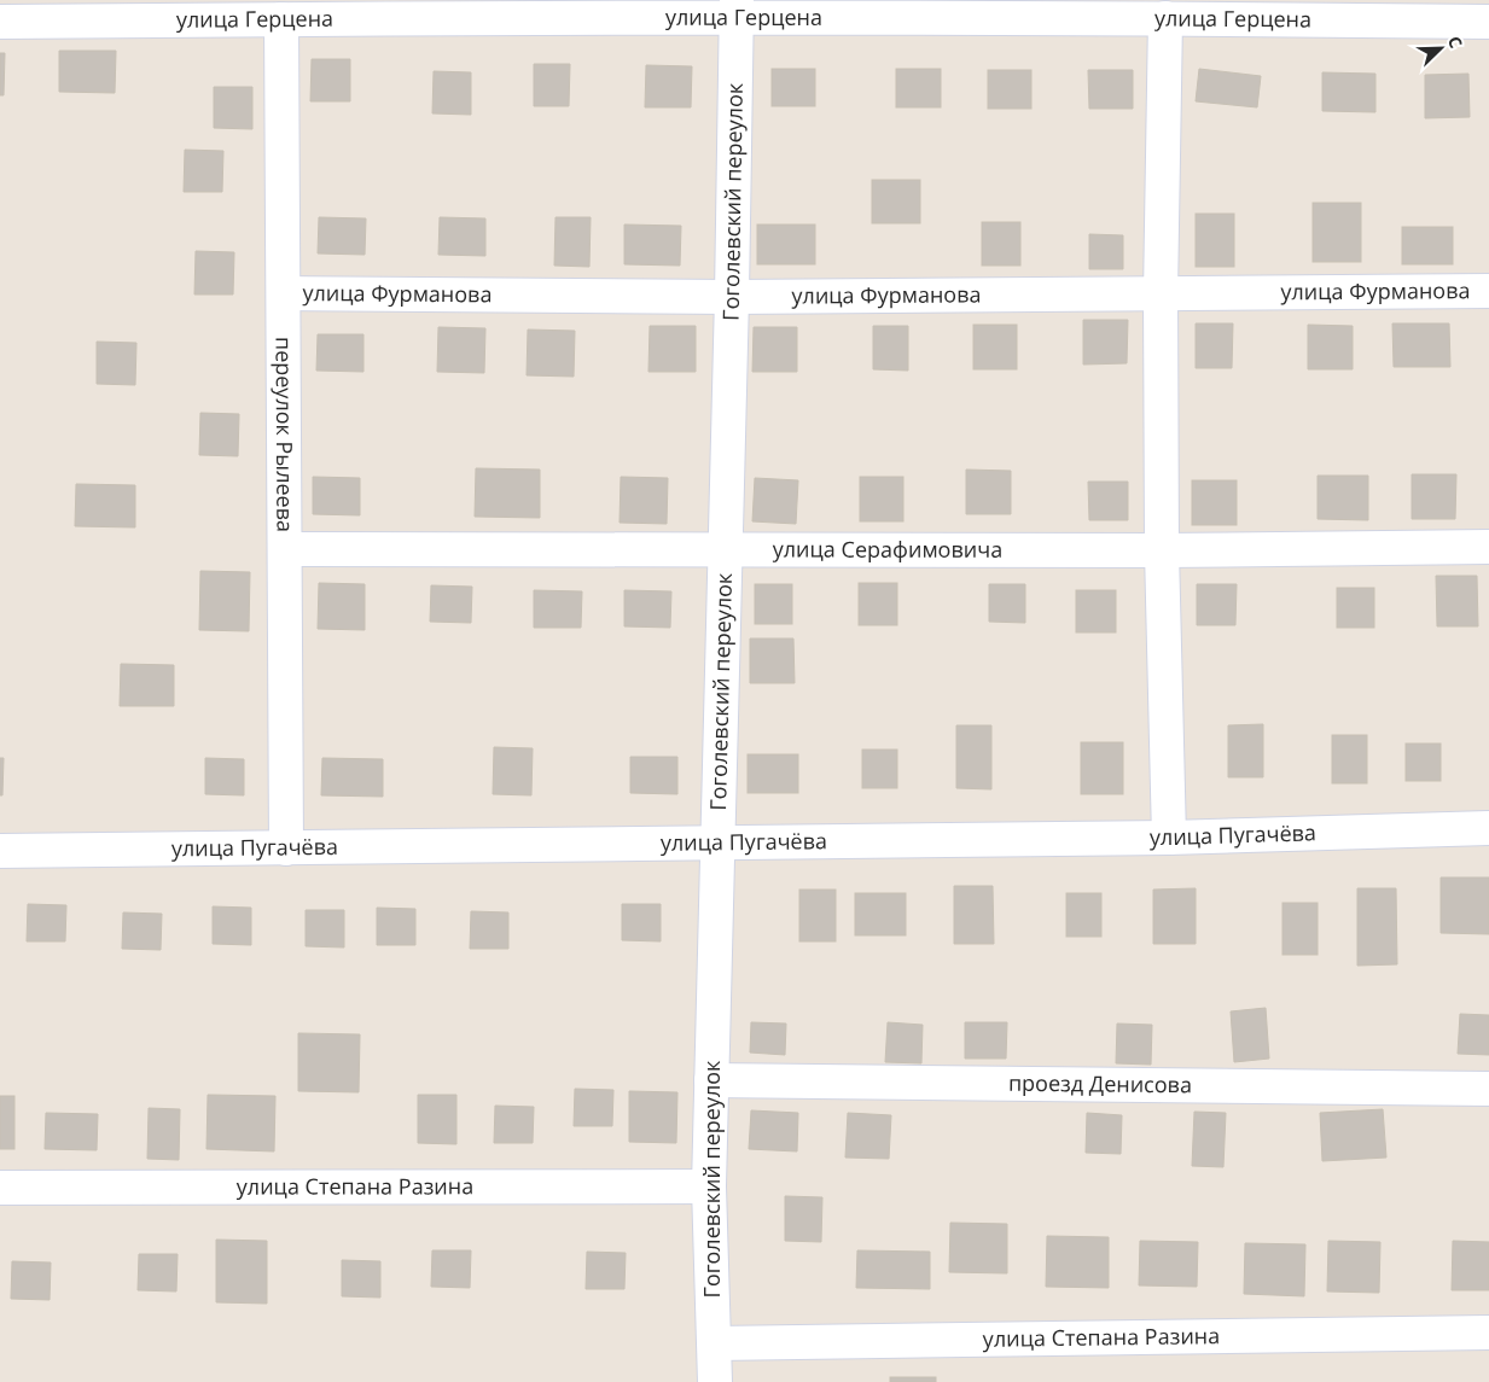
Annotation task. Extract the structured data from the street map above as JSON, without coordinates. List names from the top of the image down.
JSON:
{
  "streets": {
    "street": [
      "улица Герцена",
      "Гоголевский переулок",
      "улица Фурманова",
      "переулок Рылеева",
      "улица Серафимовича",
      "улица Пугачёва",
      "проезд Денисова",
      "улица Степана Разина"
    ]
  },
  "crossings": [
    ["улица Герцена", "Гоголевский переулок"],
    ["улица Герцена", "переулок Рылеева"],
    ["Гоголевский переулок", "улица Фурманова"],
    ["Гоголевский переулок", "улица Серафимовича"],
    ["Гоголевский переулок", "улица Пугачёва"],
    ["Гоголевский переулок", "проезд Денисова"],
    ["Гоголевский переулок", "улица Степана Разина"],
    ["улица Фурманова", "переулок Рылеева"],
    ["переулок Рылеева", "улица Серафимовича"],
    ["переулок Рылеева", "улица Пугачёва"]
  ],
  "north": "top right"
}
